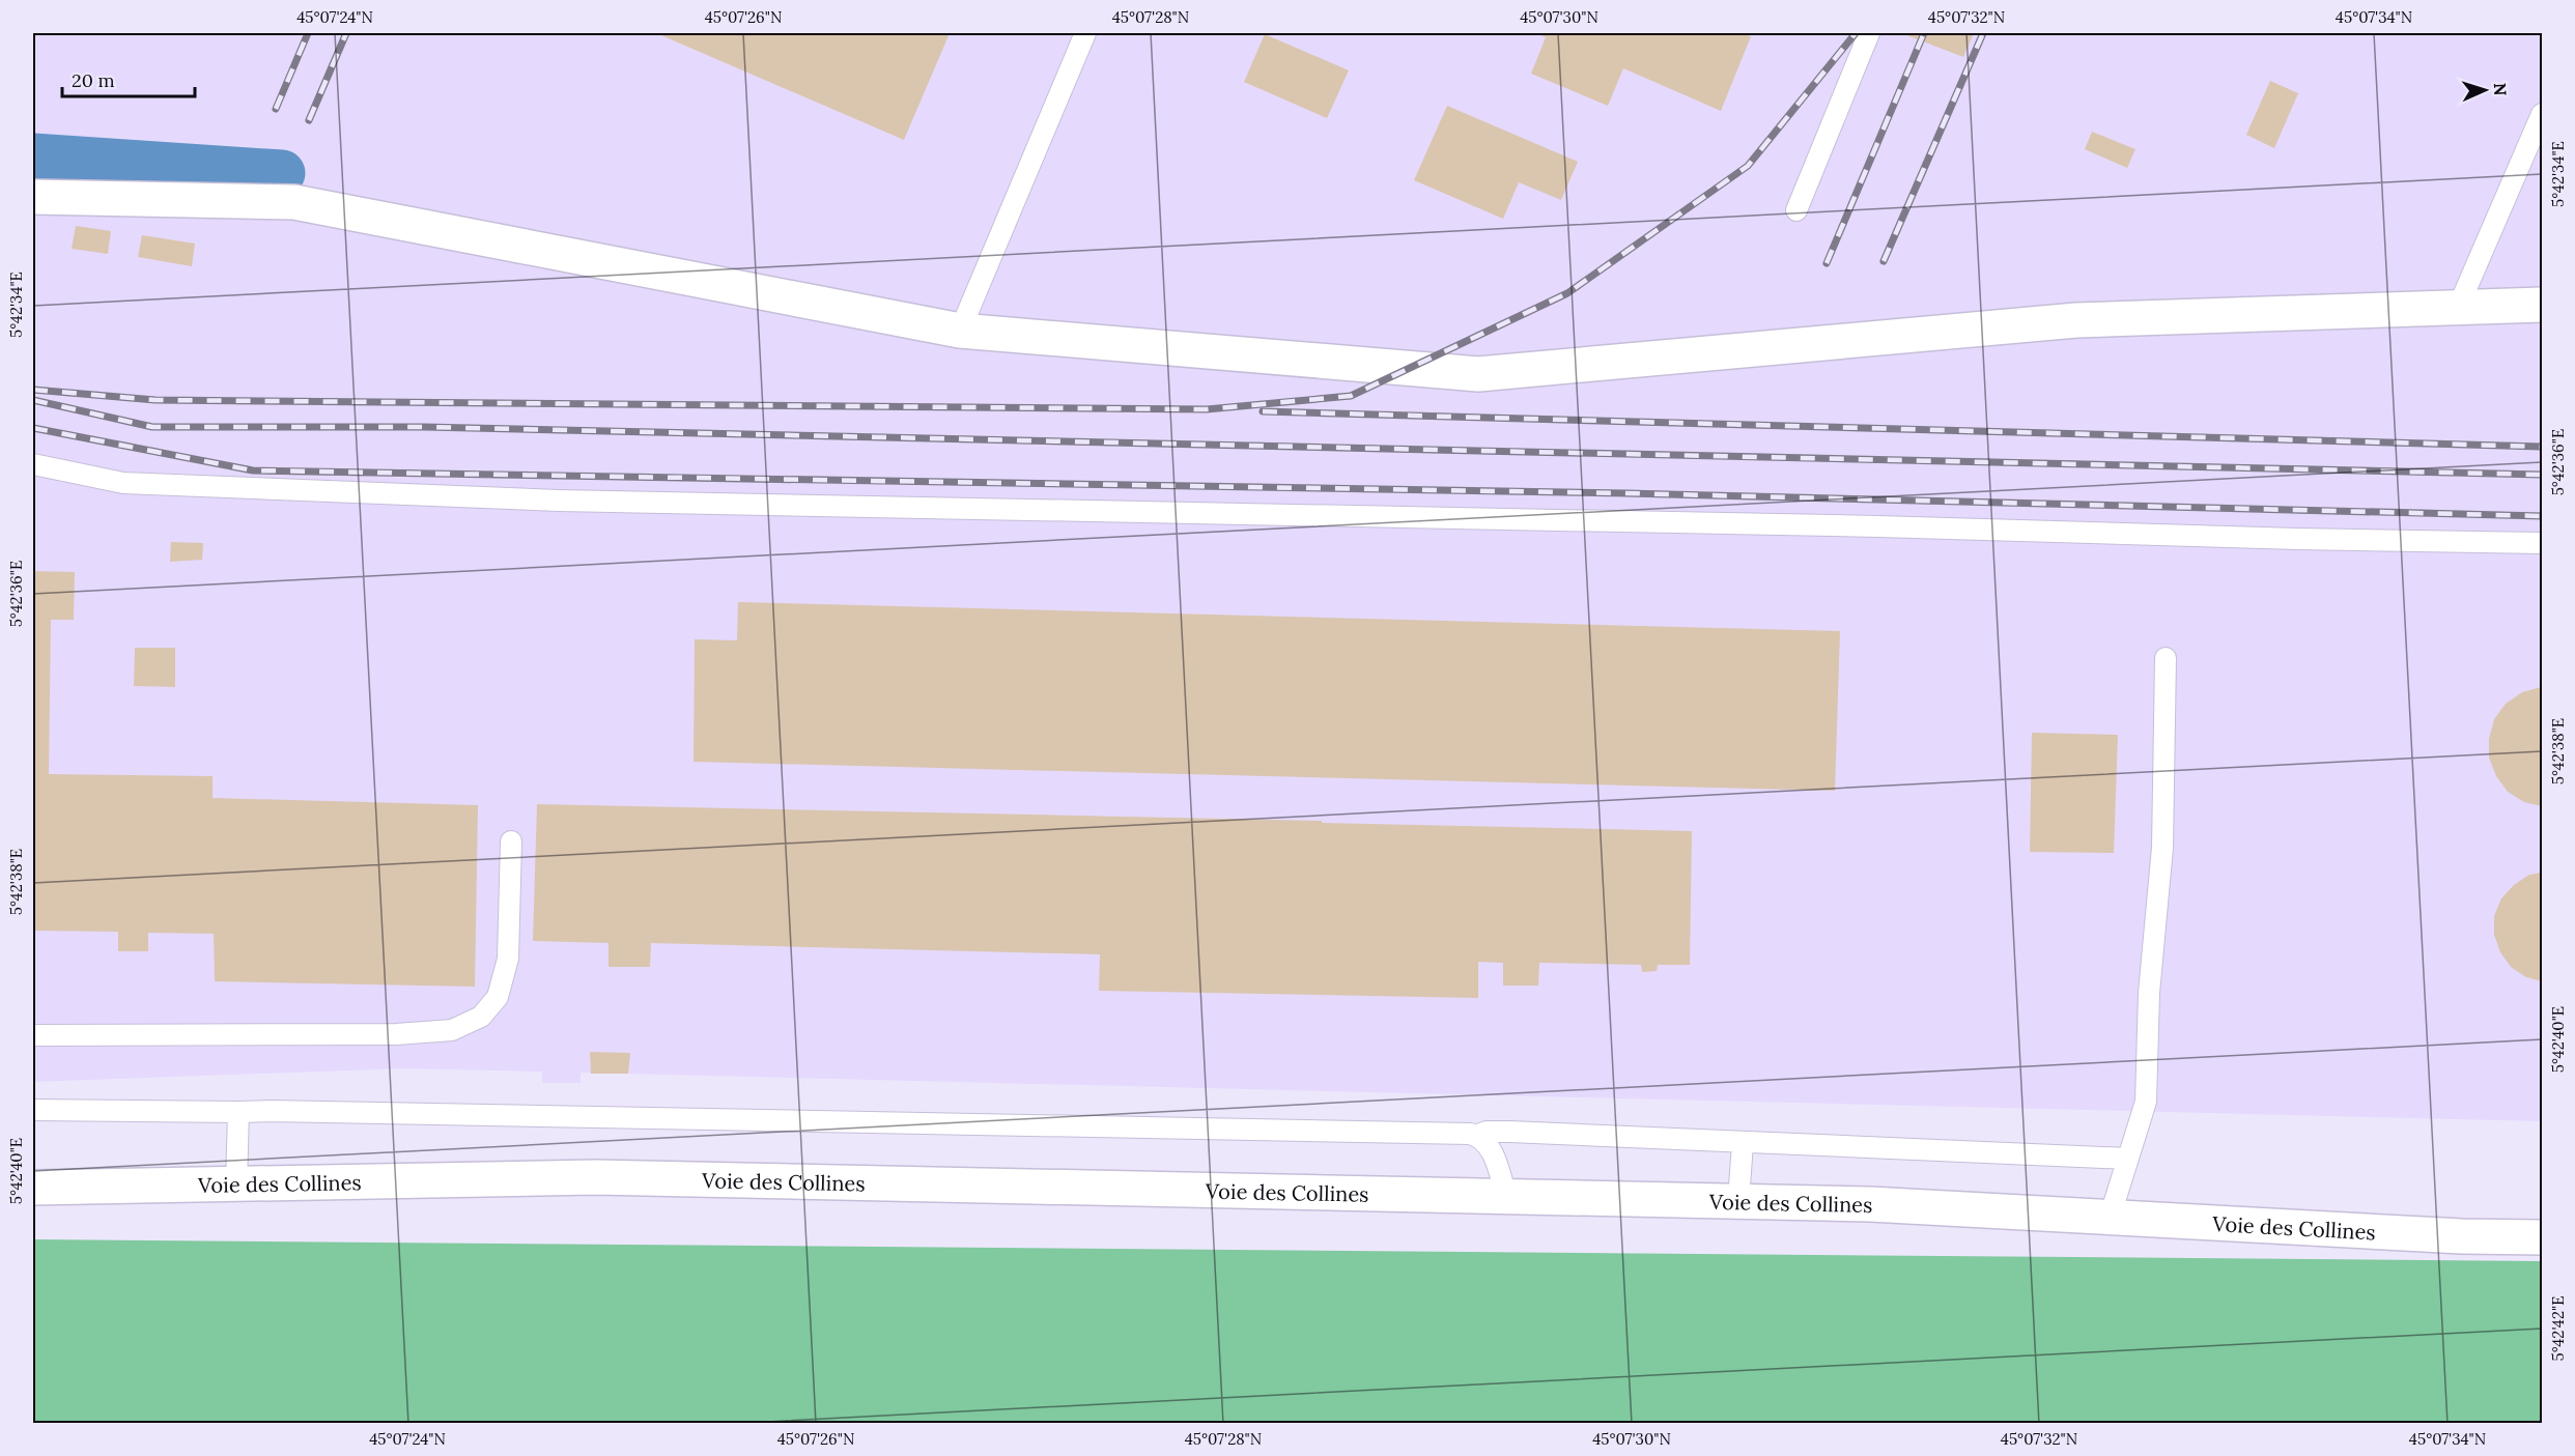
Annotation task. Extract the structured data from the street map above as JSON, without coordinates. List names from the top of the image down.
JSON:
{
  "streets": {
    "street": ["Voie des Collines"]
  },
  "scale_bar": "20 m",
  "north": "right",
  "coordinates": [
    "45°07'24\"N",
    "45°07'26\"N",
    "45°07'28\"N",
    "45°07'30\"N",
    "45°07'32\"N",
    "45°07'34\"N",
    "5°42'34\"E",
    "5°42'36\"E",
    "5°42'38\"E",
    "5°42'40\"E",
    "5°42'42\"E"
  ]
}
